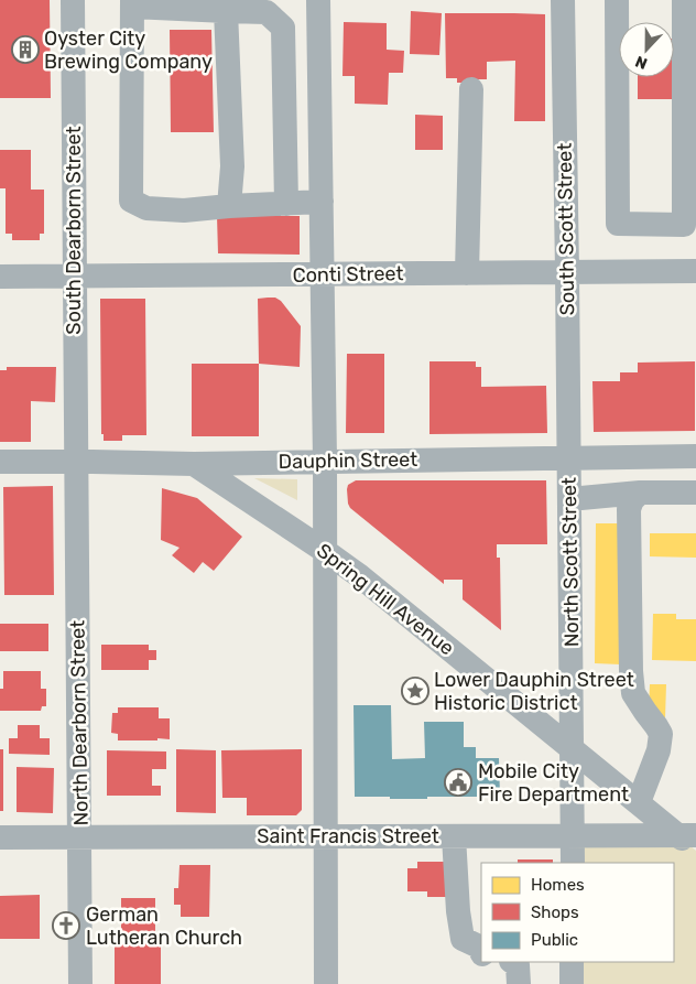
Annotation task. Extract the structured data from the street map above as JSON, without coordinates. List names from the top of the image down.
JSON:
{
  "streets": {
    "street": [
      "South Scott Street",
      "South Dearborn Street",
      "Conti Street",
      "Dauphin Street",
      "North Scott Street",
      "Spring Hill Avenue",
      "North Dearborn Street",
      "Saint Francis Street"
    ]
  },
  "crossings": [
    ["South Scott Street", "Conti Street"],
    ["South Scott Street", "Dauphin Street"],
    ["South Scott Street", "North Scott Street"],
    ["South Dearborn Street", "Conti Street"],
    ["South Dearborn Street", "Dauphin Street"],
    ["South Dearborn Street", "North Dearborn Street"],
    ["Dauphin Street", "North Scott Street"],
    ["Dauphin Street", "Spring Hill Avenue"],
    ["Dauphin Street", "North Dearborn Street"],
    ["North Scott Street", "Spring Hill Avenue"],
    ["North Scott Street", "Saint Francis Street"],
    ["Spring Hill Avenue", "Saint Francis Street"],
    ["North Dearborn Street", "Saint Francis Street"]
  ],
  "places": {
    "building": ["Oyster City Brewing Company"],
    "place": ["Lower Dauphin Street Historic District"],
    "public building": ["Mobile City Fire Department"],
    "church": ["German Lutheran Church"]
  },
  "legend": ["Homes", "Shops", "Public"],
  "north": "bottom"
}
